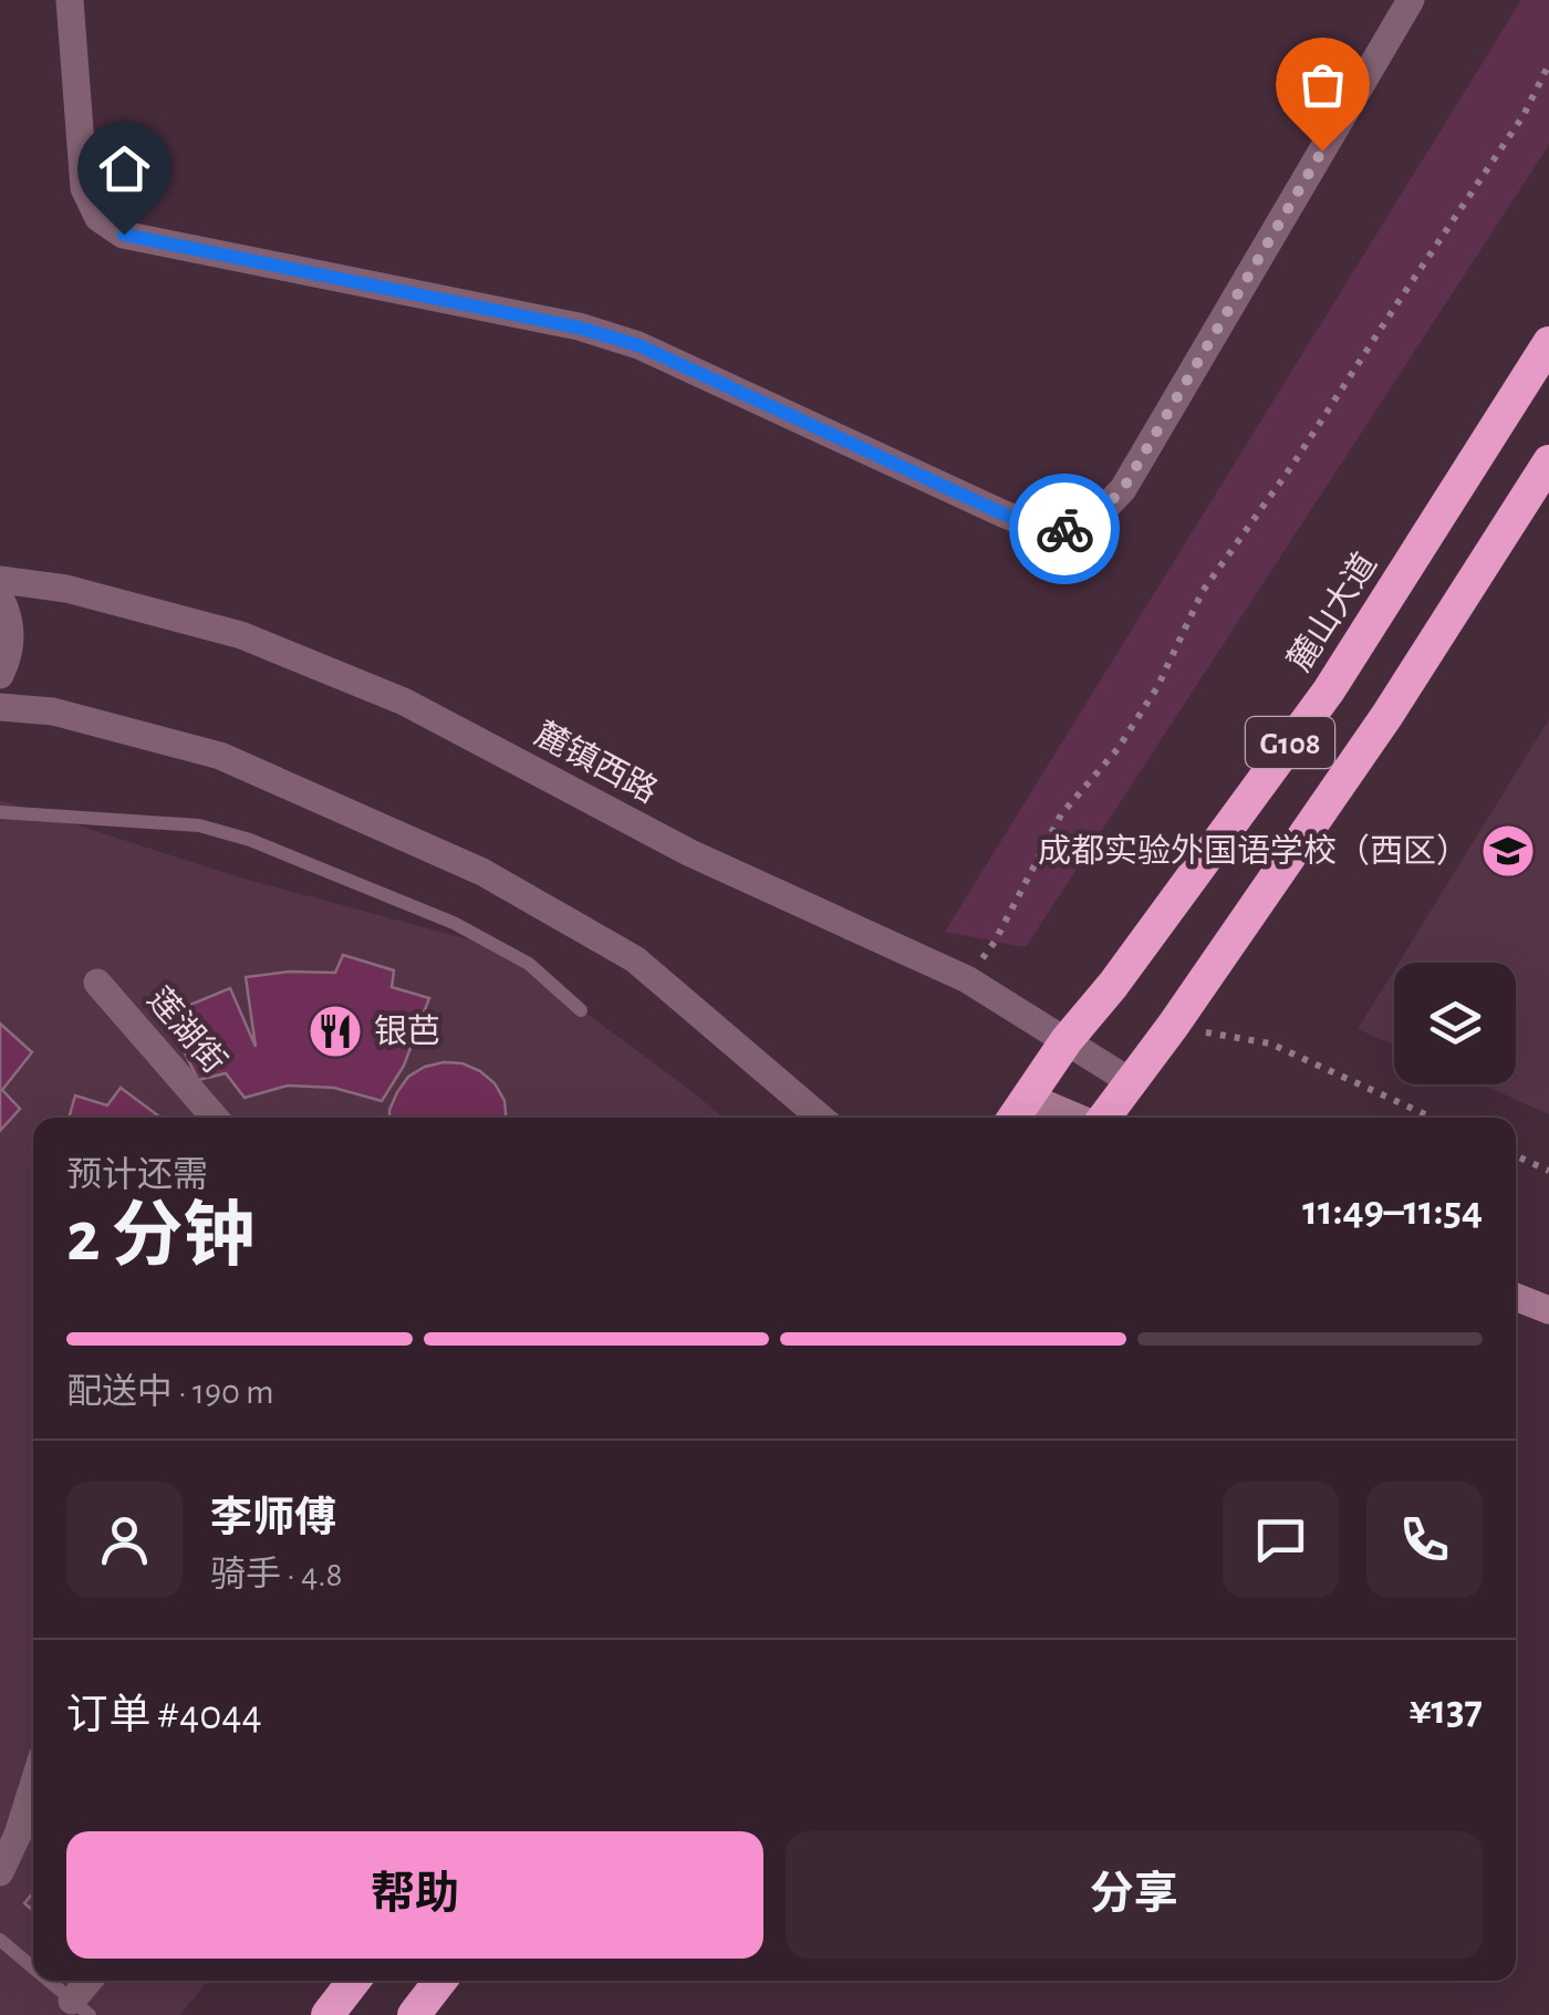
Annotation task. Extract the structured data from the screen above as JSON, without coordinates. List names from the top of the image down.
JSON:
{
  "streets": {
    "highway": ["麓山大道", "G108"],
    "street": ["麓镇西路", "莲湖街"]
  },
  "crossings": [
    ["麓山大道", "麓镇西路"],
    ["G108", "麓镇西路"]
  ],
  "places": {
    "school or university": ["成都实验外国语学校（西区）"],
    "restaurant": ["银芭"]
  },
  "page": {
    "heading": ["2 分钟", "预计还需", "11:49–11:54"],
    "panel": [
      "李师傅",
      "骑手 · 4.8",
      "订单 #4044",
      "¥137"
    ],
    "bar": "配送中 · 190 m",
    "buttons": ["帮助", "分享"]
  }
}
